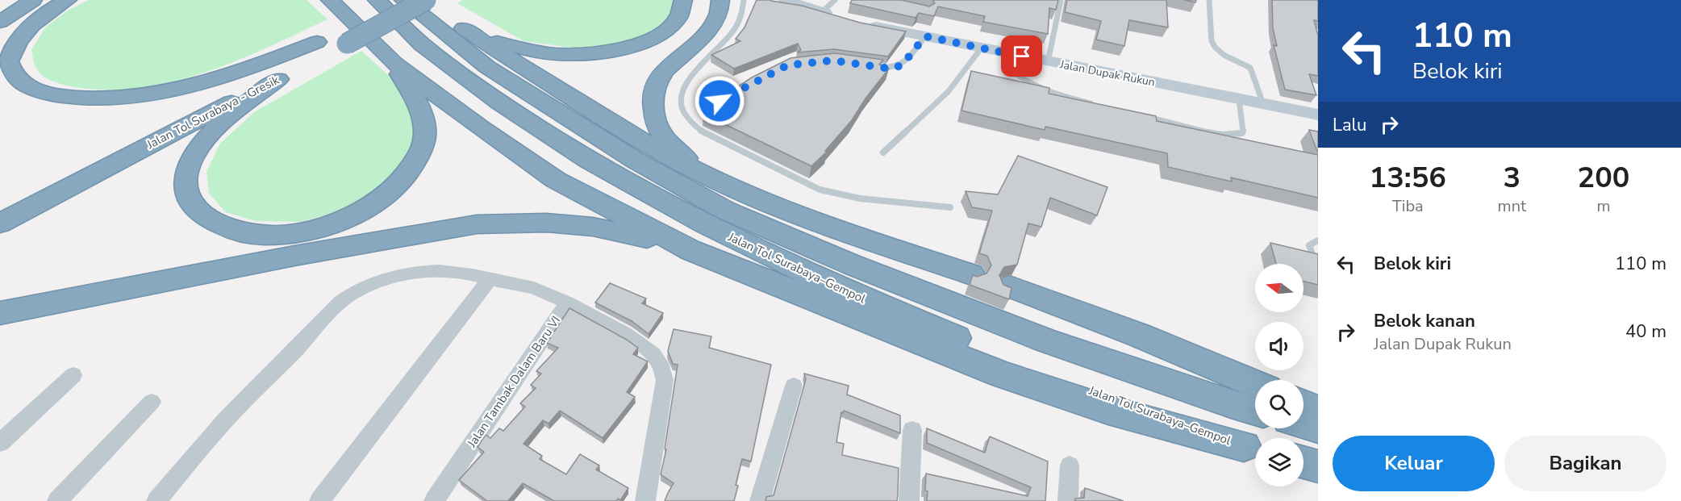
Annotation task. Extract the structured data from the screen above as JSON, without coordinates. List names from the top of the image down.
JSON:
{
  "streets": {
    "highway": ["Jalan Tol Surabaya - Gresik", "Jalan Tol Surabaya–Gempol"],
    "main road": ["Jalan Dupak Rukun"],
    "street": ["Jalan Tambak Dalam Baru VI"]
  },
  "north": "left",
  "page": {
    "turn": ["110 m", "Belok kiri"],
    "then": "Lalu",
    "eta": [
      "13:56",
      "Tiba",
      "3",
      "mnt",
      "200",
      "m"
    ],
    "list": [
      {
        "name": "Belok kiri",
        "value": "110 m"
      },
      {
        "name": "Belok kanan",
        "note": "Jalan Dupak Rukun",
        "value": "40 m"
      }
    ],
    "buttons": ["Keluar", "Bagikan"]
  }
}
